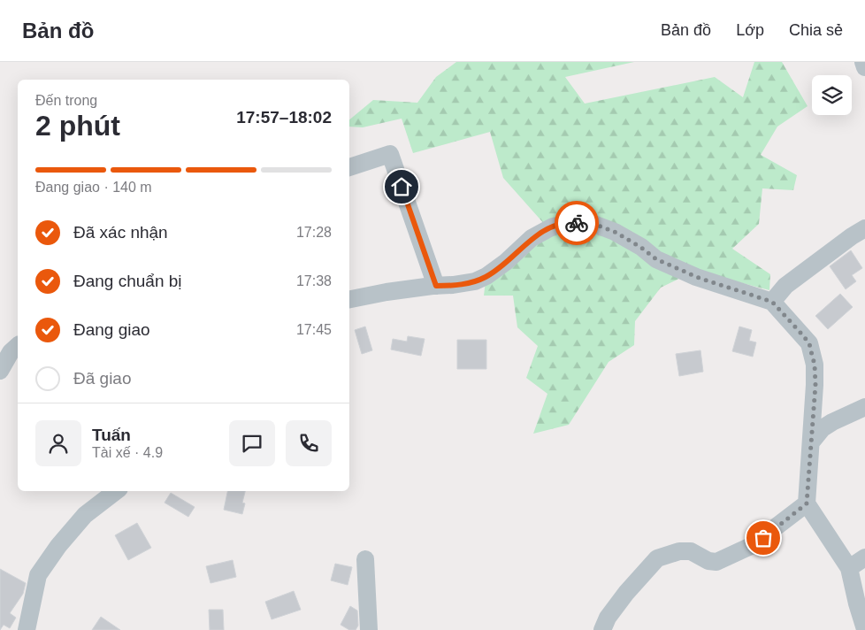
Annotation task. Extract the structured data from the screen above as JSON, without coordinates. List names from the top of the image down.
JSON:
{
  "page": {
    "header": "Bản đồ",
    "nav": ["Bản đồ", "Lớp", "Chia sẻ"],
    "heading": ["2 phút", "Đến trong", "17:57–18:02"],
    "panel": ["Tuấn", "Tài xế · 4.9"],
    "bar": "Đang giao · 140 m",
    "list": [
      ["Đã xác nhận", "17:28"],
      ["Đang chuẩn bị", "17:38"],
      ["Đang giao", "17:45"],
      "Đã giao"
    ]
  }
}
